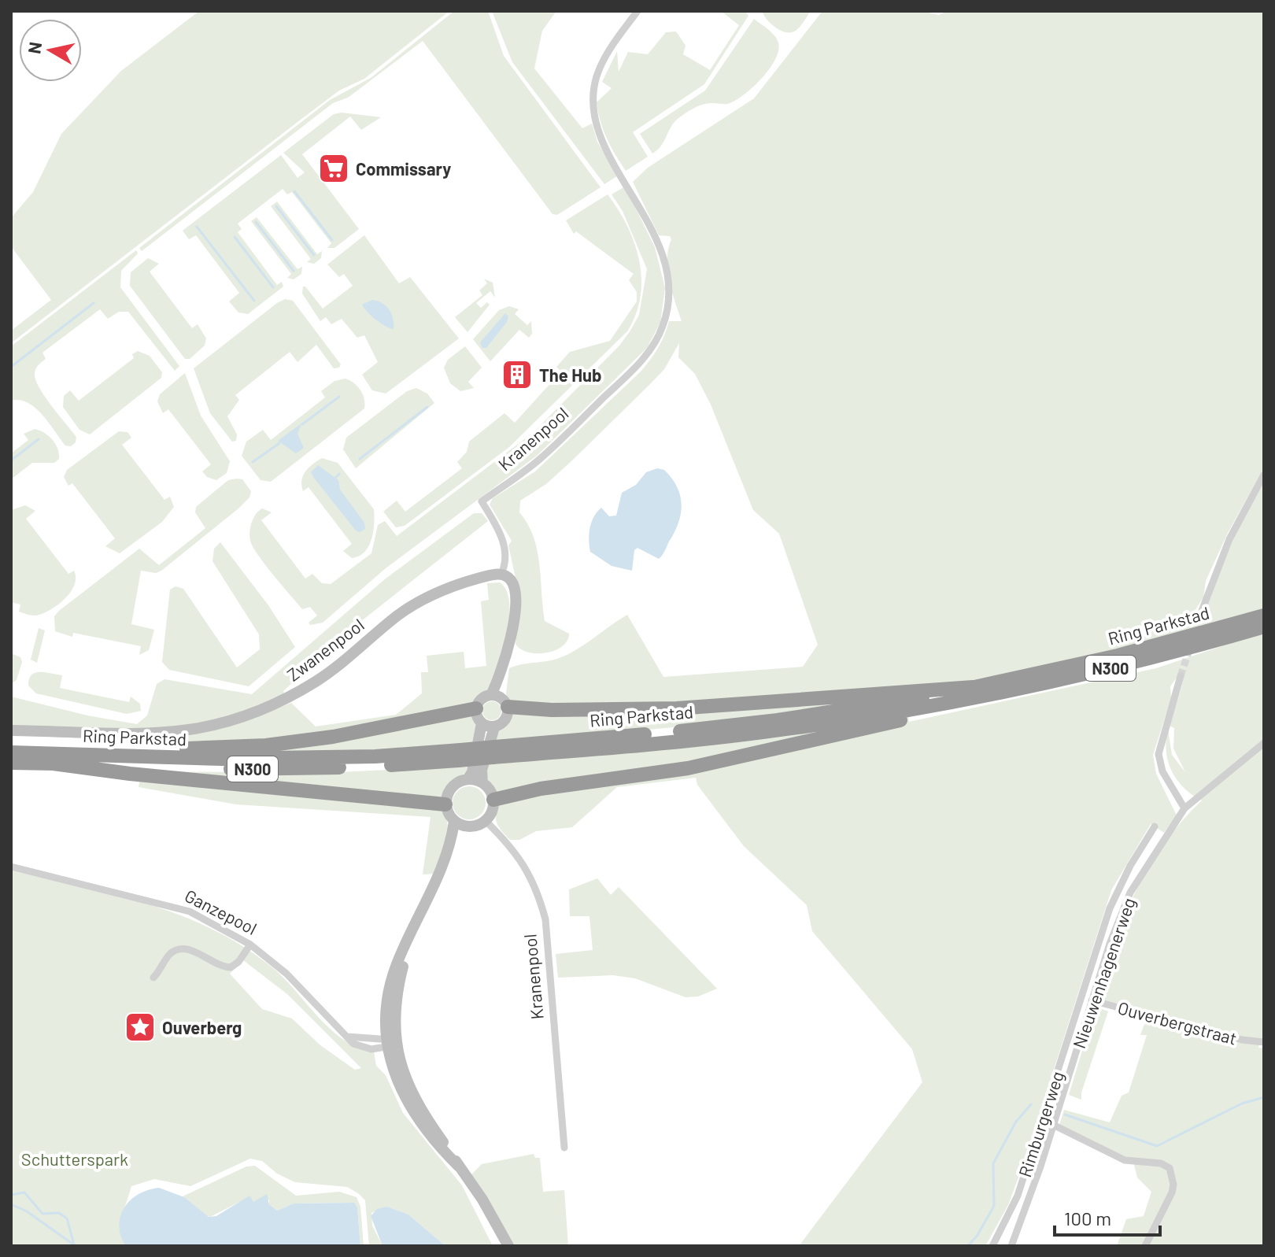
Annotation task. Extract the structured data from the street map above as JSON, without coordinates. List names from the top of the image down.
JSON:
{
  "streets": {
    "highway": ["Ring Parkstad", "N300"],
    "main road": ["Zwanenpool"],
    "street": [
      "Kranenpool",
      "Ganzepool",
      "Nieuwenhagenerweg",
      "Ouverbergstraat",
      "Rimburgerweg"
    ]
  },
  "crossings": [
    ["Kranenpool", "Zwanenpool"],
    ["Kranenpool", "N300"],
    ["Ring Parkstad", "N300"],
    ["Nieuwenhagenerweg", "Ouverbergstraat"]
  ],
  "parks": ["Schutterspark"],
  "places": {
    "supermarket": ["Commissary"],
    "building": ["The Hub"],
    "place": ["Ouverberg"]
  },
  "scale_bar": "100 m",
  "north": "left"
}
